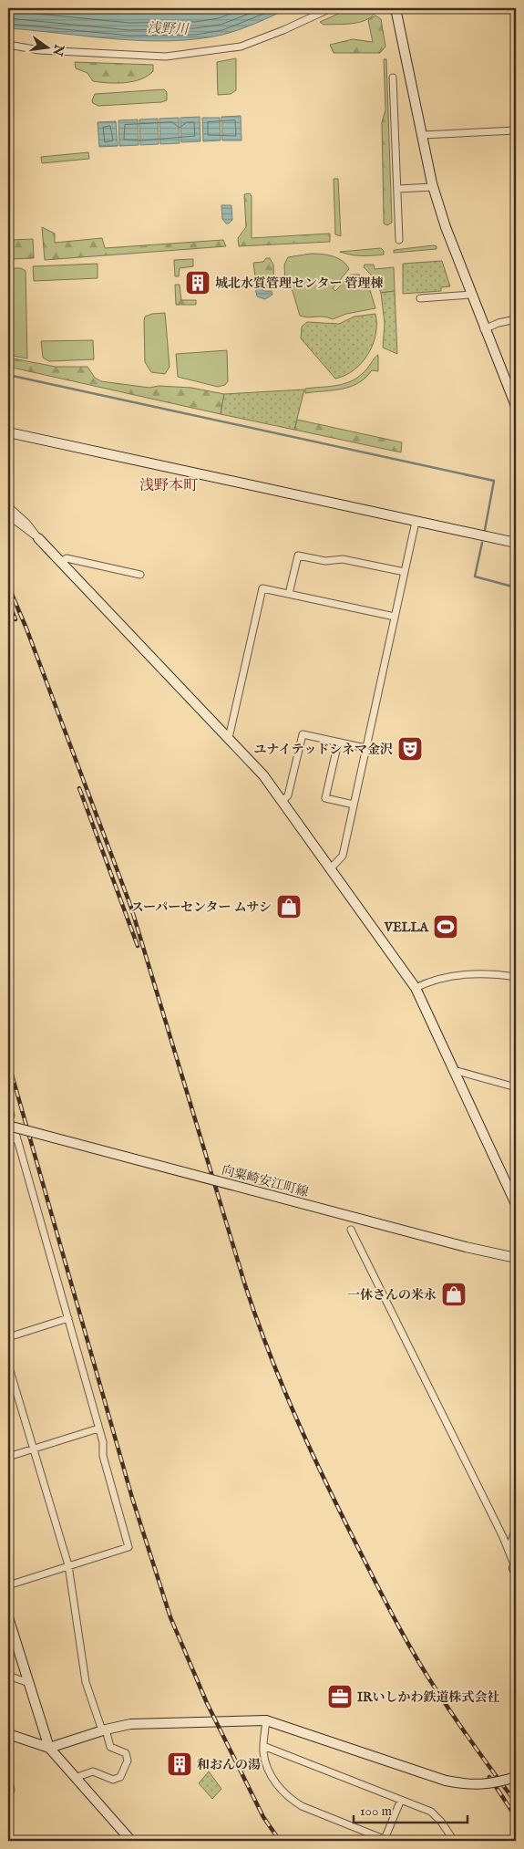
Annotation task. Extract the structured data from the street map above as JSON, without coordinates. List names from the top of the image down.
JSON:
{
  "streets": {
    "street": ["向粟崎安江町線"]
  },
  "districts": ["浅野本町"],
  "water": ["浅野川"],
  "places": {
    "building": ["城北水質管理センター 管理棟", "和おんの湯"],
    "theatre": ["ユナイテッドシネマ金沢"],
    "shop": ["スーパーセンター ムサシ", "一休さんの米永"],
    "sports": ["VELLA"],
    "office": ["IRいしかわ鉄道株式会社"]
  },
  "scale_bar": "100 m",
  "north": "right"
}
